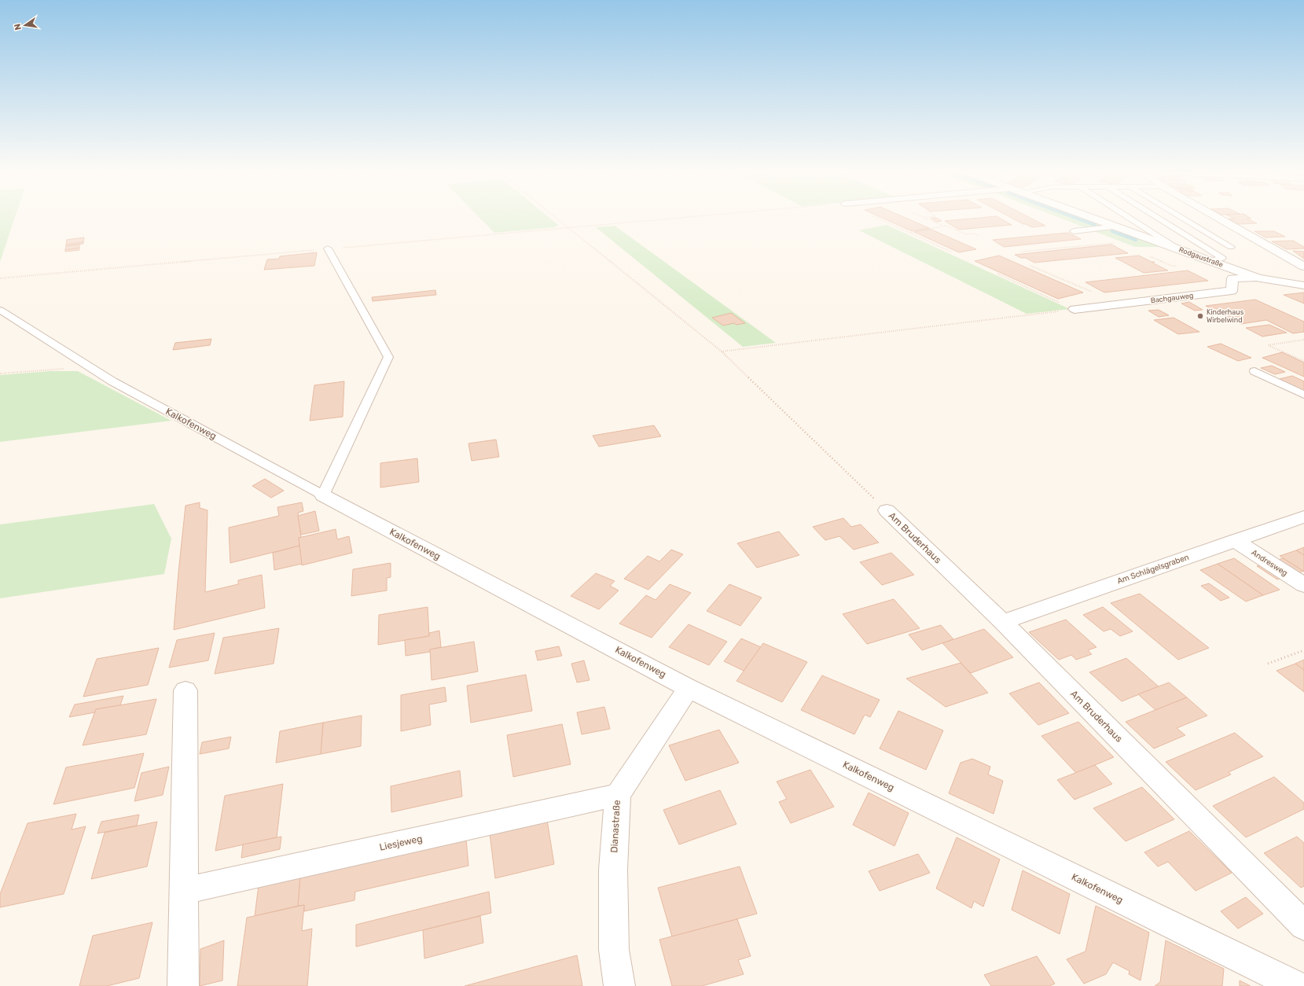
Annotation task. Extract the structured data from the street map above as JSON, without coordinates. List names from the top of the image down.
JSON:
{
  "streets": {
    "street": [
      "Rodgaustraße",
      "Bachgauweg",
      "Kalkofenweg",
      "Am Bruderhaus",
      "Andresweg",
      "Am Schlägelsgraben",
      "Dianastraße",
      "Liesjeweg"
    ]
  },
  "crossings": [
    ["Rodgaustraße", "Bachgauweg"],
    ["Kalkofenweg", "Dianastraße"],
    ["Am Bruderhaus", "Am Schlägelsgraben"],
    ["Andresweg", "Am Schlägelsgraben"],
    ["Dianastraße", "Liesjeweg"]
  ],
  "places": ["Kinderhaus Wirbelwind"],
  "north": "left"
}
